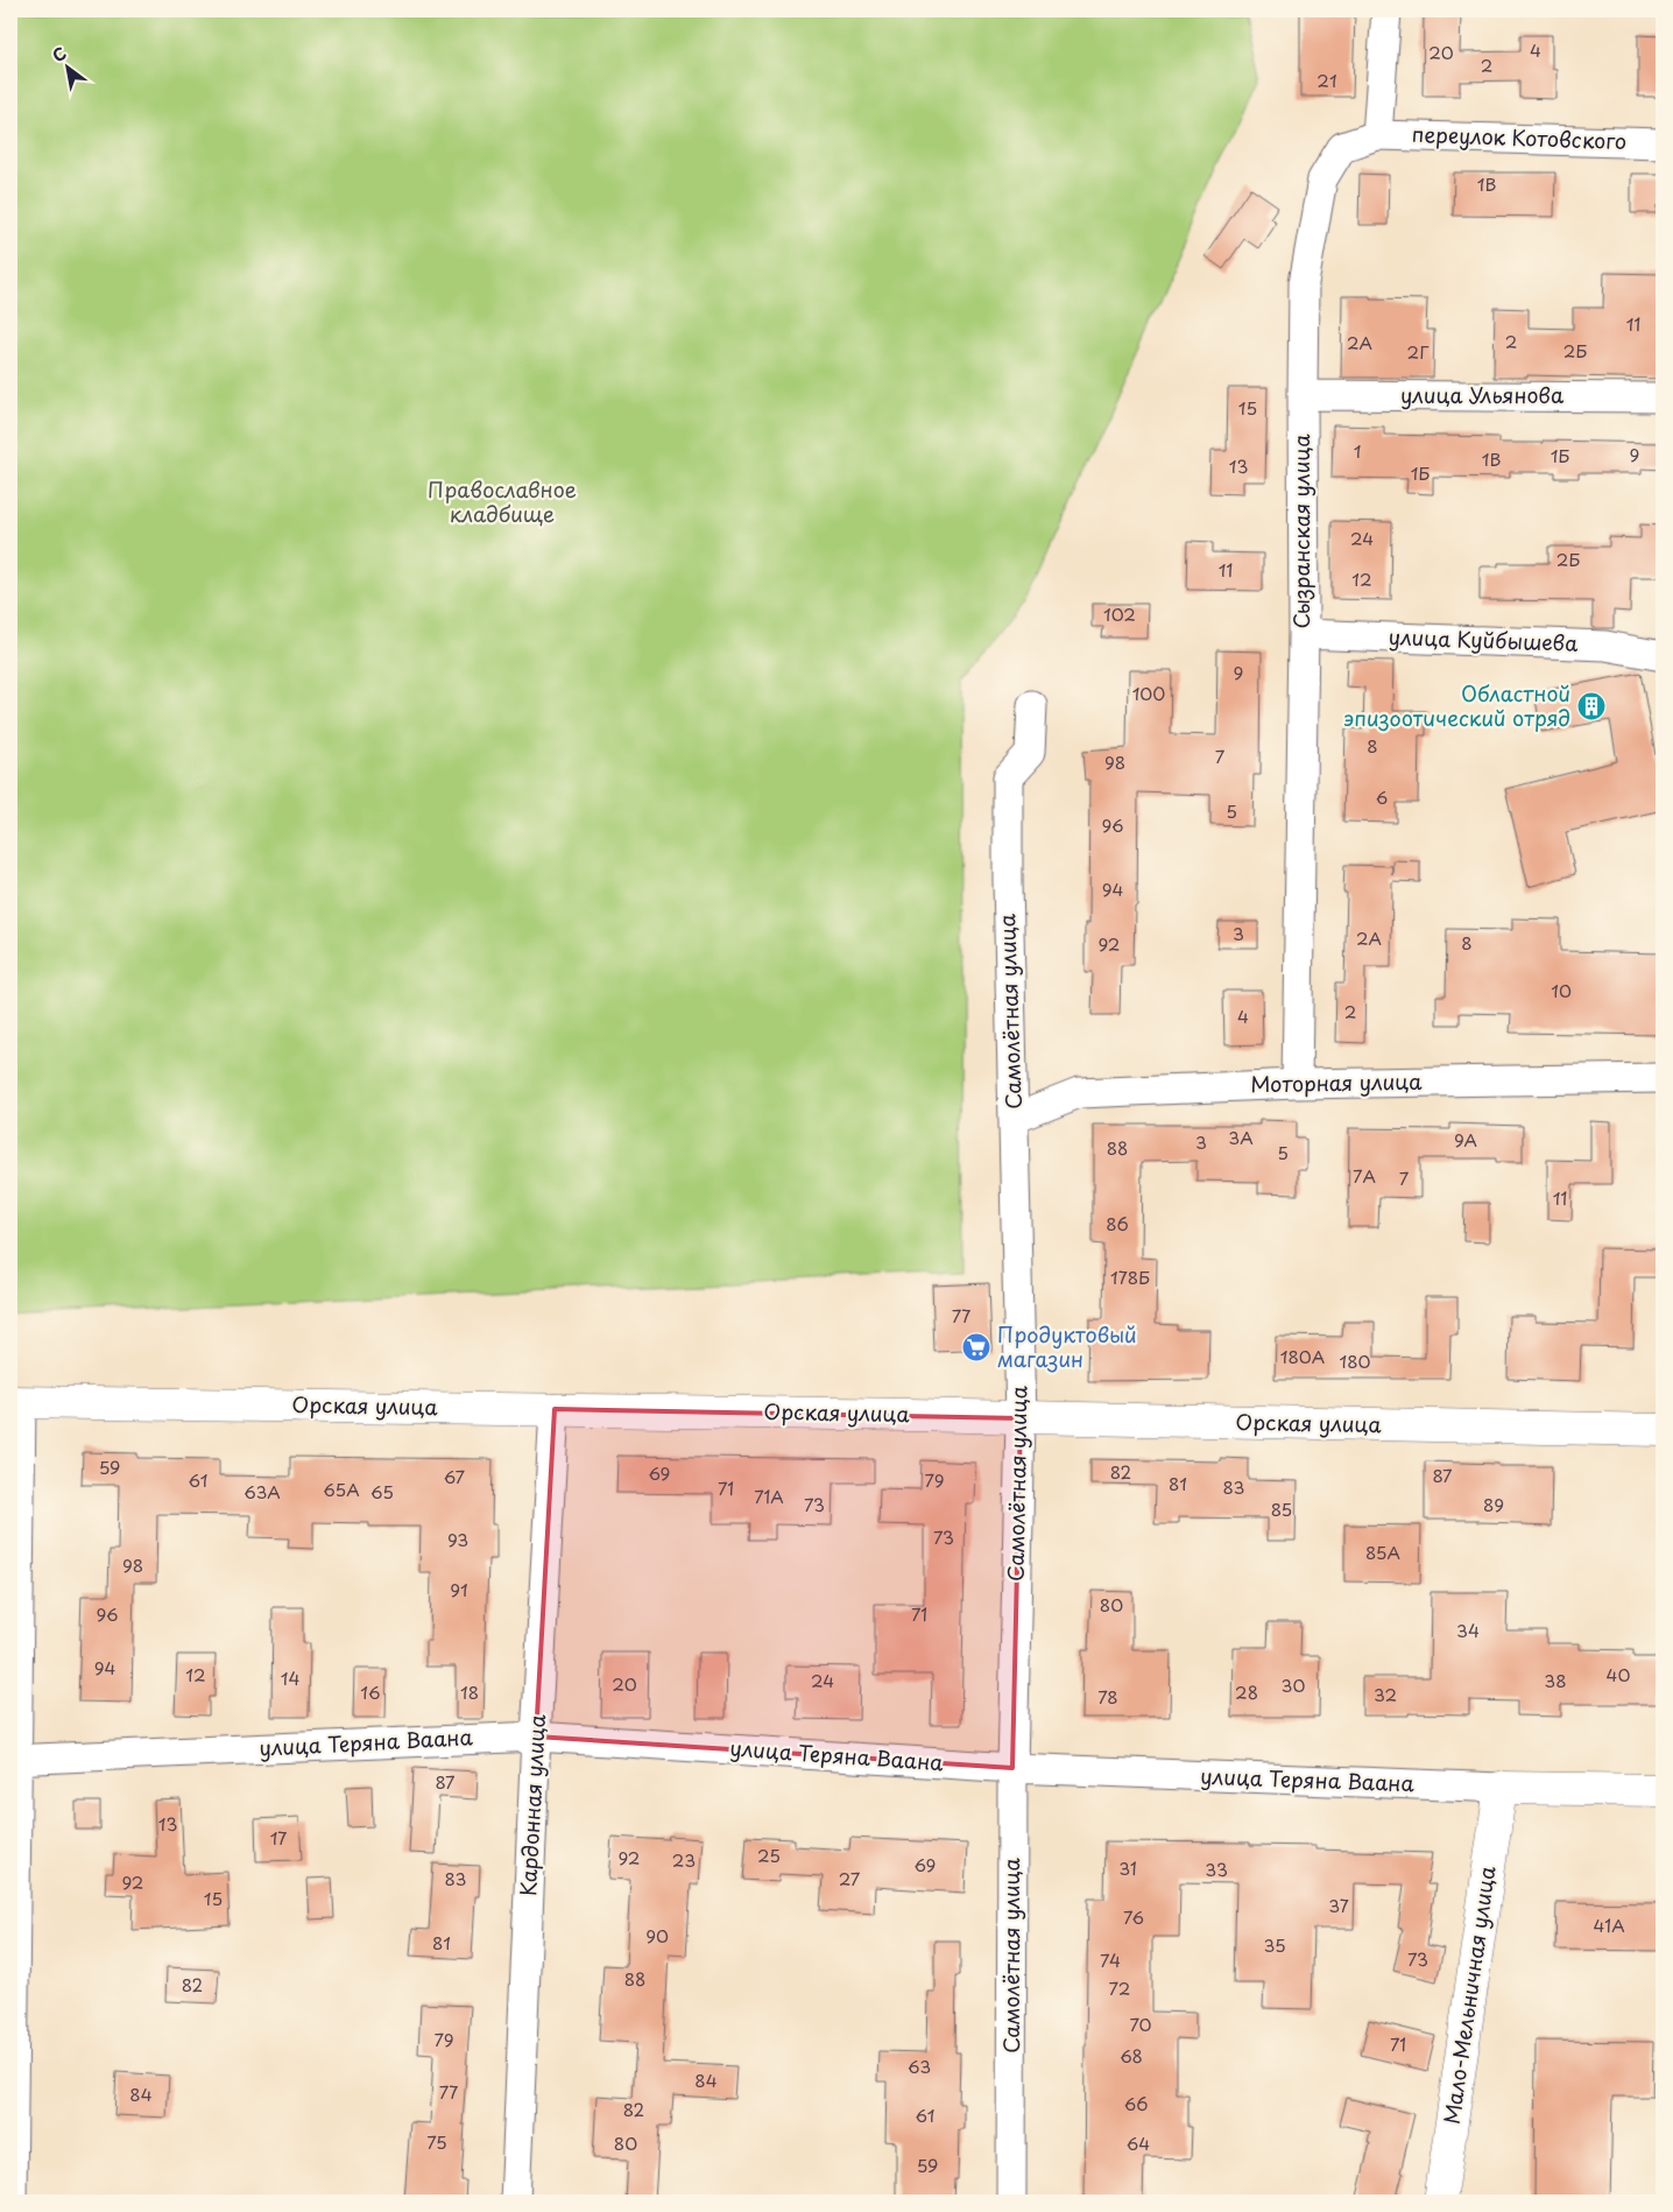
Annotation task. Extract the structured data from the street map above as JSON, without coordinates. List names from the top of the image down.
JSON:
{
  "streets": {
    "main road": ["Орская улица", "улица Теряна Ваана", "Мало-Мельничная улица"],
    "street": [
      "переулок Котовского",
      "улица Ульянова",
      "Сызранская улица",
      "улица Куйбышева",
      "Самолётная улица",
      "Моторная улица",
      "Кардонная улица"
    ]
  },
  "crossings": [
    ["переулок Котовского", "Сызранская улица"],
    ["улица Ульянова", "Сызранская улица"],
    ["Сызранская улица", "улица Куйбышева"],
    ["Сызранская улица", "Моторная улица"],
    ["Самолётная улица", "Моторная улица"],
    ["Самолётная улица", "Орская улица"],
    ["Самолётная улица", "улица Теряна Ваана"],
    ["Орская улица", "Кардонная улица"],
    ["улица Теряна Ваана", "Кардонная улица"],
    ["улица Теряна Ваана", "Мало-Мельничная улица"]
  ],
  "parks": ["Православное кладбище"],
  "places": {
    "building": ["Областной эпизоотический отряд"],
    "supermarket": ["Продуктовый магазин"]
  },
  "house_numbers": [
    "4",
    "20",
    "2",
    "21",
    "1В",
    "11",
    "2",
    "2А",
    "2Б",
    "2Г",
    "15",
    "1",
    "9",
    "1Б",
    "1В",
    "13",
    "1Б",
    "24",
    "2Б",
    "11",
    "12",
    "102",
    "9",
    "100",
    "8",
    "7",
    "98",
    "6",
    "5",
    "96",
    "94",
    "3",
    "2А",
    "8",
    "92",
    "10",
    "2",
    "4",
    "3А",
    "9А",
    "3",
    "88",
    "5",
    "7А",
    "7",
    "11",
    "86",
    "178Б",
    "77",
    "180А",
    "180",
    "59",
    "82",
    "69",
    "87",
    "67",
    "61",
    "79",
    "81",
    "83",
    "71",
    "65А",
    "63А",
    "65",
    "71А",
    "73",
    "89",
    "85",
    "73",
    "93",
    "85А",
    "98",
    "91",
    "80",
    "96",
    "71",
    "34",
    "94",
    "12",
    "40",
    "14",
    "24",
    "38",
    "20",
    "30",
    "16",
    "18",
    "28",
    "32",
    "78",
    "87",
    "13",
    "17",
    "25",
    "92",
    "23",
    "69",
    "31",
    "33",
    "83",
    "27",
    "92",
    "15",
    "37",
    "76",
    "41А",
    "90",
    "81",
    "35",
    "73",
    "74",
    "88",
    "82",
    "72",
    "70",
    "79",
    "71",
    "68",
    "63",
    "84",
    "77",
    "84",
    "66",
    "82",
    "61",
    "75",
    "80",
    "64",
    "59"
  ],
  "north": "top left"
}
